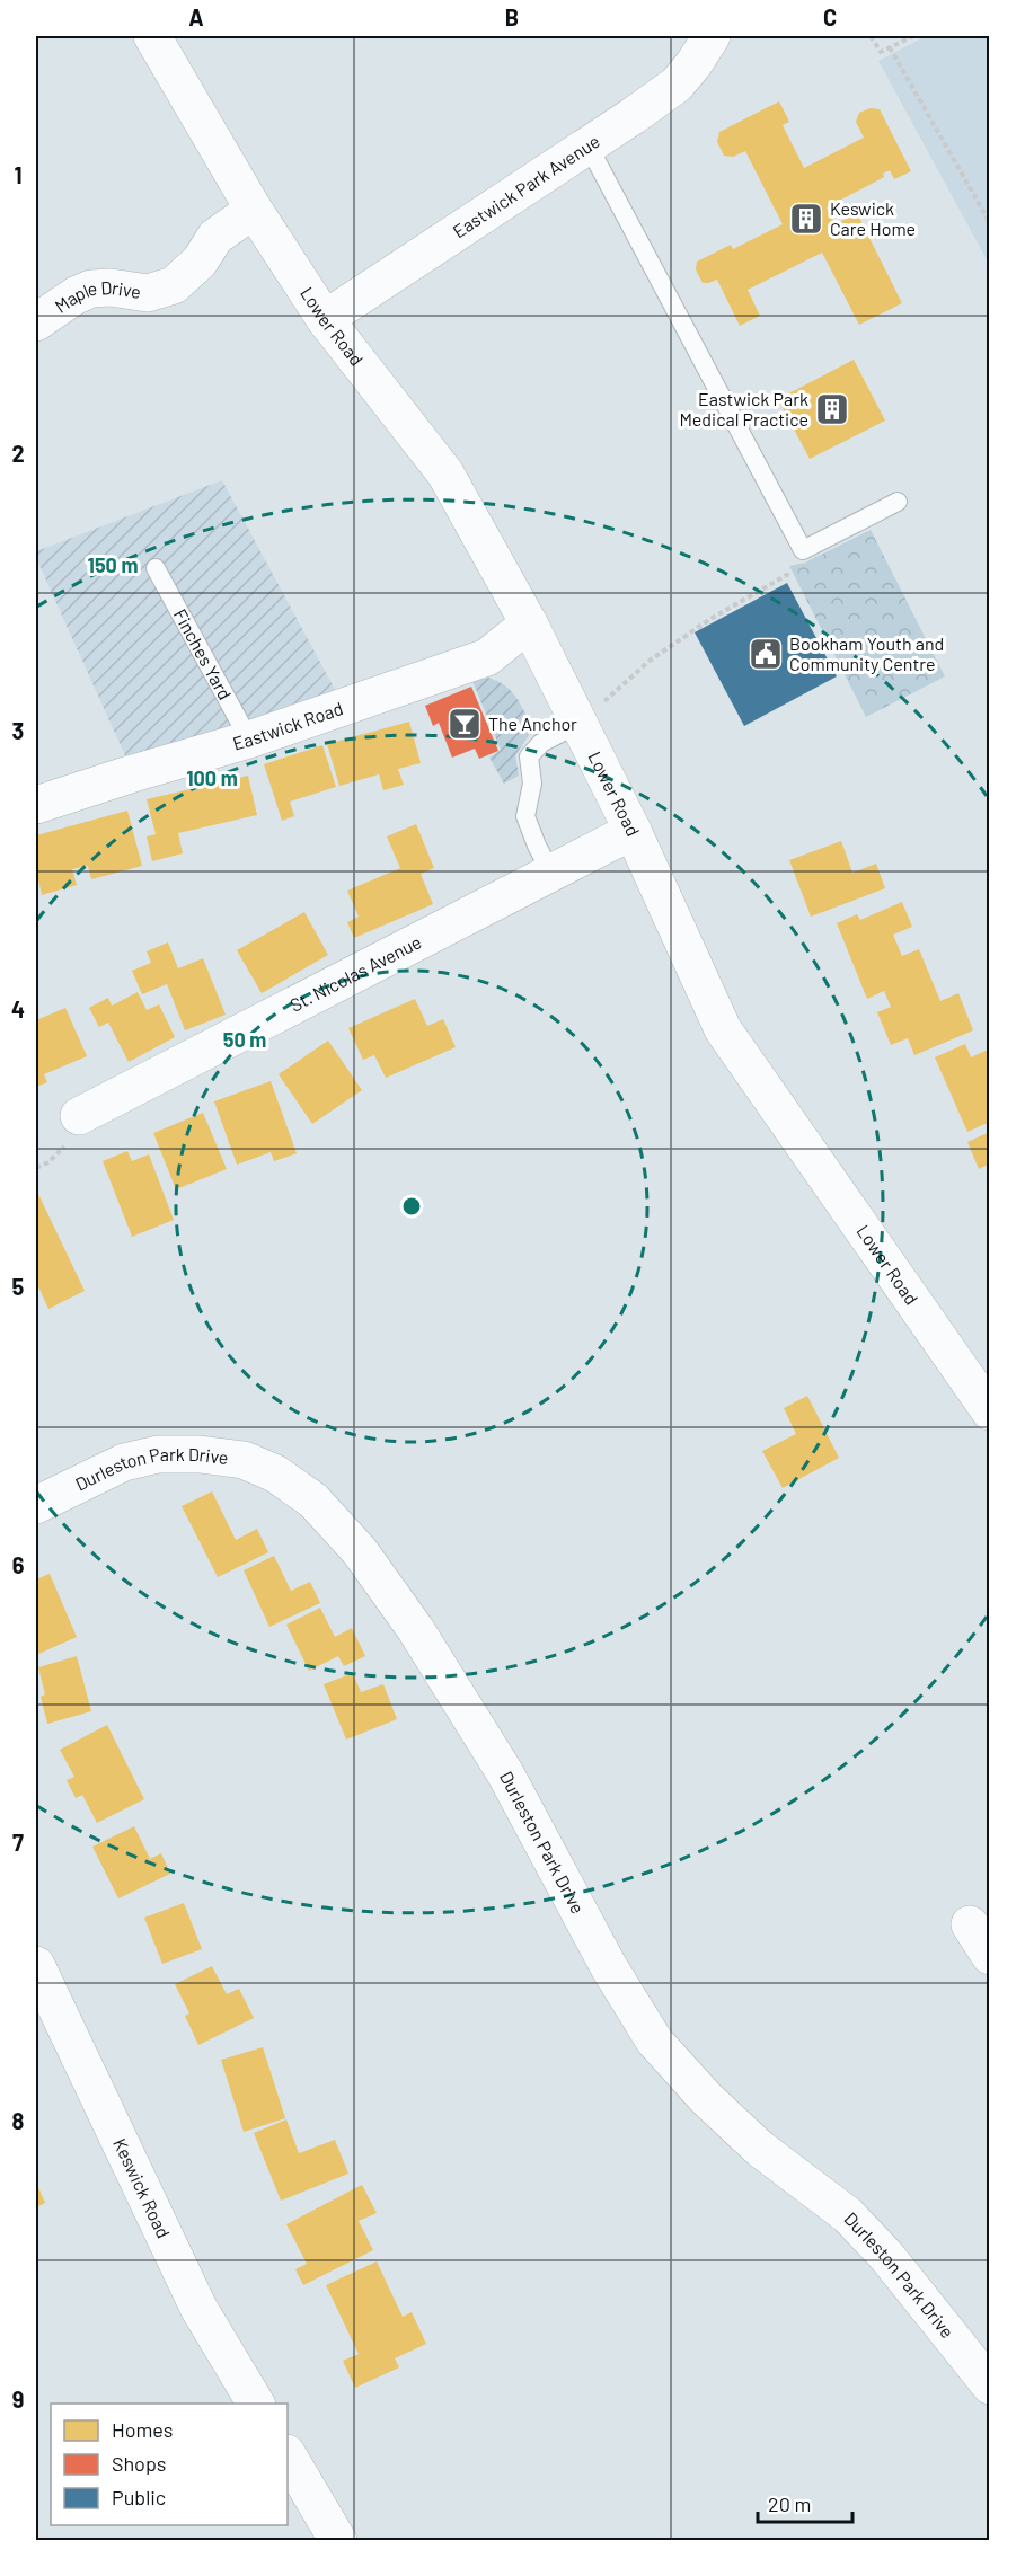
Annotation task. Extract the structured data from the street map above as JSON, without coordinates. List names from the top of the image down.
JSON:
{
  "streets": {
    "street": [
      "Eastwick Park Avenue",
      "Maple Drive",
      "Lower Road",
      "Eastwick Road",
      "St. Nicolas Avenue",
      "Durleston Park Drive",
      "Keswick Road"
    ],
    "lane": ["Finches Yard"]
  },
  "crossings": [
    ["Eastwick Park Avenue", "Lower Road"],
    ["Maple Drive", "Lower Road"],
    ["Lower Road", "Eastwick Road"],
    ["Lower Road", "St. Nicolas Avenue"],
    ["Finches Yard", "Eastwick Road"]
  ],
  "places": {
    "building": ["Keswick Care Home", "Eastwick Park Medical Practice"],
    "public building": ["Bookham Youth and Community Centre"],
    "bar": ["The Anchor"]
  },
  "legend": ["Homes", "Shops", "Public"],
  "scale_bar": "20 m",
  "grid": {
    "columns": ["A", "B", "C"],
    "rows": [
      "1",
      "2",
      "3",
      "4",
      "5",
      "6",
      "7",
      "8",
      "9"
    ]
  },
  "rings": ["150 m", "100 m", "50 m"]
}
